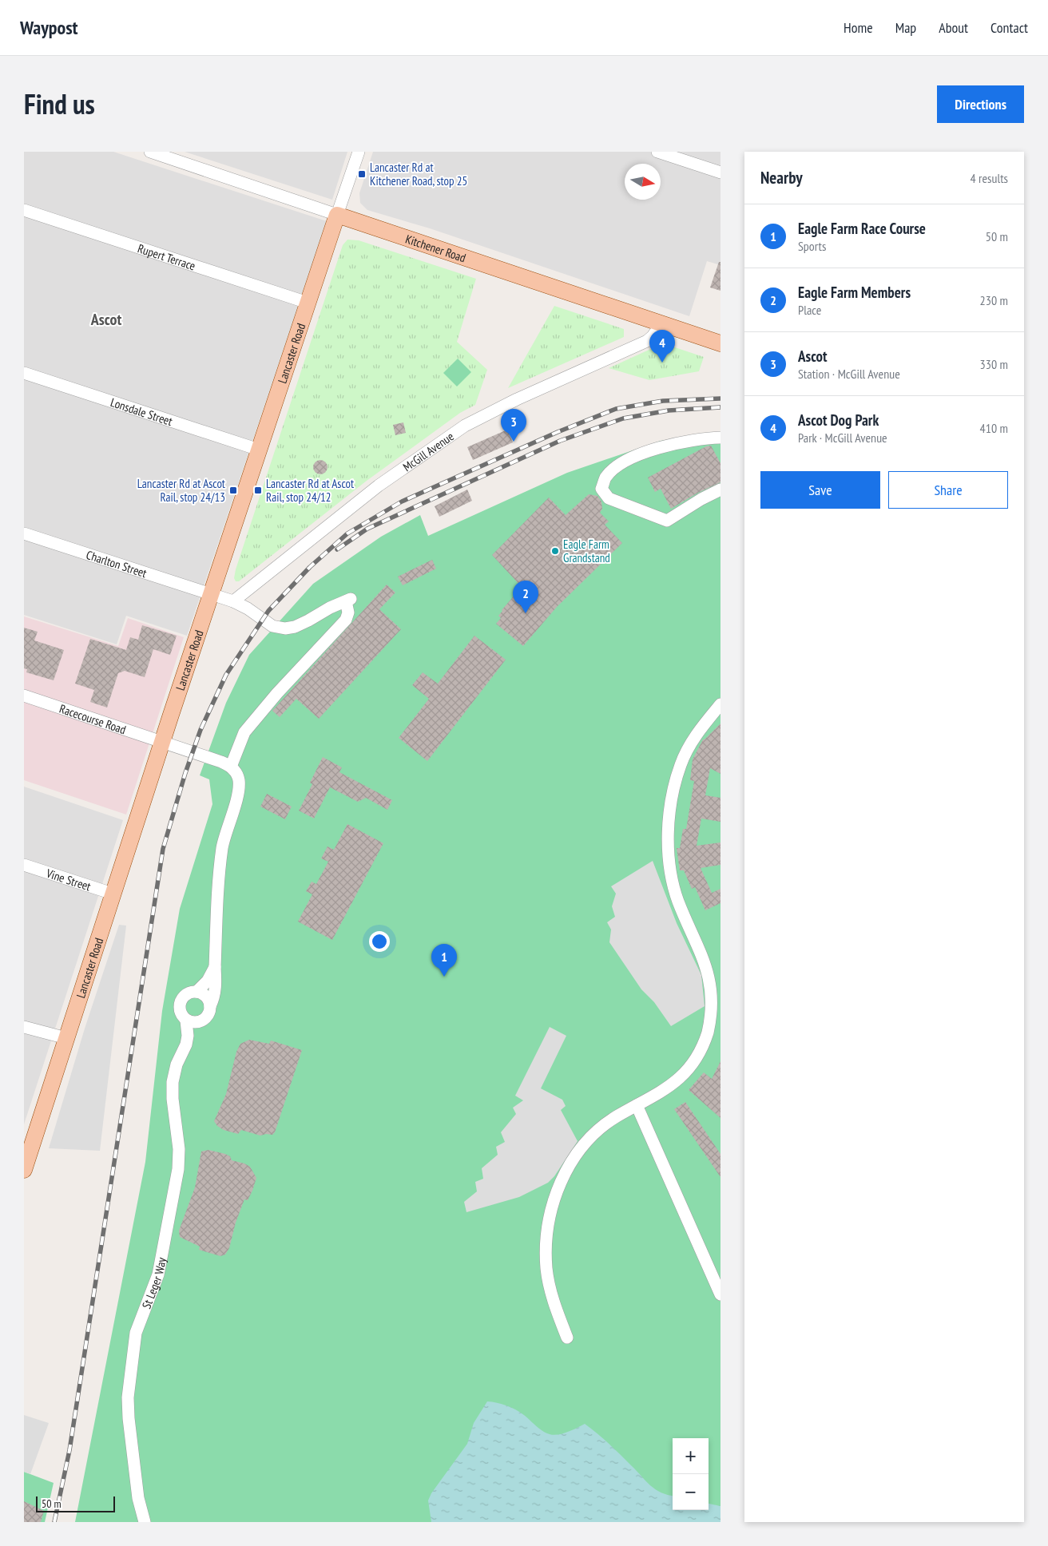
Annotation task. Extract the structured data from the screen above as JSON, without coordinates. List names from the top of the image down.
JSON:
{
  "streets": {
    "main road": ["Kitchener Road", "Lancaster Road"],
    "street": [
      "Rupert Terrace",
      "Lonsdale Street",
      "McGill Avenue",
      "Charlton Street",
      "Racecourse Road",
      "Vine Street",
      "St Leger Way"
    ]
  },
  "crossings": [
    ["Kitchener Road", "Lancaster Road"],
    ["Kitchener Road", "McGill Avenue"],
    ["Rupert Terrace", "Lancaster Road"],
    ["Lancaster Road", "Lonsdale Street"],
    ["Lancaster Road", "Charlton Street"],
    ["Lancaster Road", "Racecourse Road"],
    ["Lancaster Road", "Vine Street"]
  ],
  "districts": ["Ascot"],
  "places": {
    "transit": ["Lancaster Rd at Kitchener Road, stop 25", "Lancaster Rd at Ascot Rail, stop 24/13", "Lancaster Rd at Ascot Rail, stop 24/12"],
    "other": ["Eagle Farm Grandstand"]
  },
  "scale_bar": "50 m",
  "north": "right",
  "page": {
    "header": "Waypost",
    "nav": [
      "Home",
      "Map",
      "About",
      "Contact"
    ],
    "title": "Find us",
    "buttons": [
      "Directions",
      ["Save", "Share"]
    ],
    "heading": ["Nearby", "4 results"],
    "list": [
      {
        "mark": "1",
        "name": "Eagle Farm Race Course",
        "note": "Sports",
        "value": "50 m"
      },
      {
        "mark": "2",
        "name": "Eagle Farm Members",
        "note": "Place",
        "value": "230 m"
      },
      {
        "mark": "3",
        "name": "Ascot",
        "note": "Station · McGill Avenue",
        "value": "330 m"
      },
      {
        "mark": "4",
        "name": "Ascot Dog Park",
        "note": "Park · McGill Avenue",
        "value": "410 m"
      }
    ],
    "pins": [
      "4",
      "3",
      "2",
      "1"
    ],
    "map_buttons": ["+", "−"],
    "scale": "50 m"
  }
}
